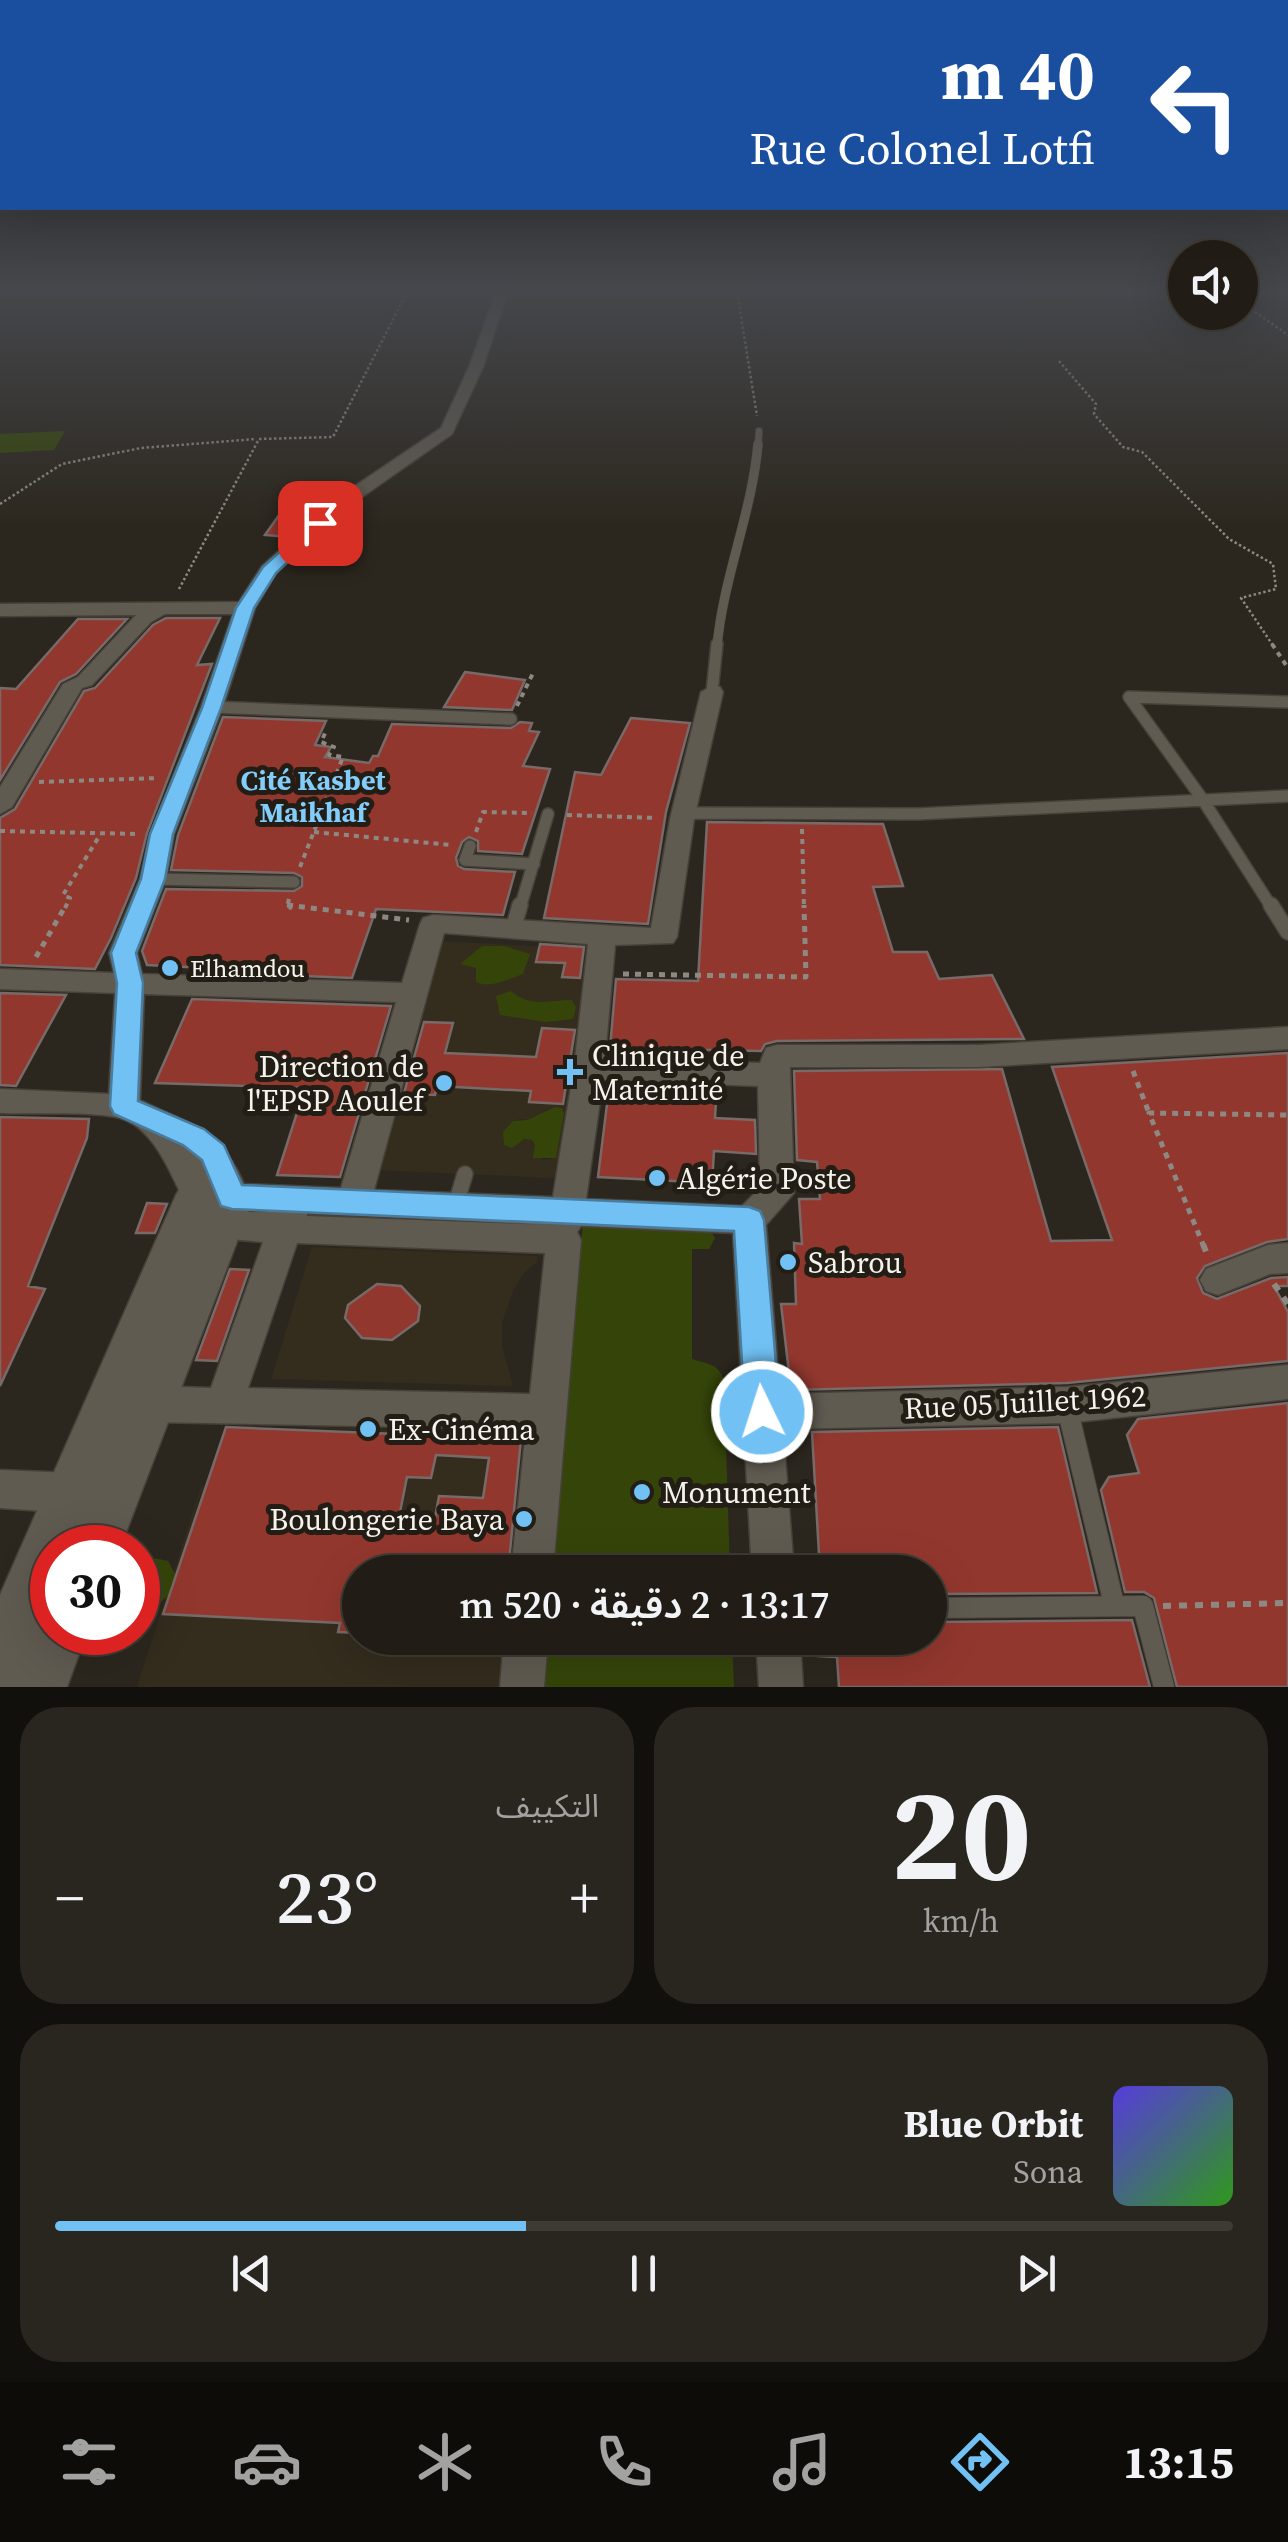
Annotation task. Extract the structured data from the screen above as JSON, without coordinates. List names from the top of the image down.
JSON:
{
  "streets": {
    "street": ["Rue 05 Juillet 1962"]
  },
  "districts": ["Cité Kasbet Maikhaf"],
  "places": {
    "other": [
      "Elhamdou",
      "Direction de l'EPSP Aoulef",
      "Algérie Poste",
      "Sabrou",
      "Ex-Cinéma",
      "Monument",
      "Boulongerie Baya"
    ],
    "health": ["Clinique de Maternité"]
  },
  "page": {
    "turn": ["40 m", "Rue Colonel Lotfi"],
    "limit": "30",
    "trip": "13:17 · 2 دقيقة · 520 m",
    "tile": [
      ["20", "km/h"],
      "التكييف"
    ],
    "heat": ["−", "23°", "+"],
    "song": ["Blue Orbit", "Sona"],
    "tabs": "13:15"
  }
}
